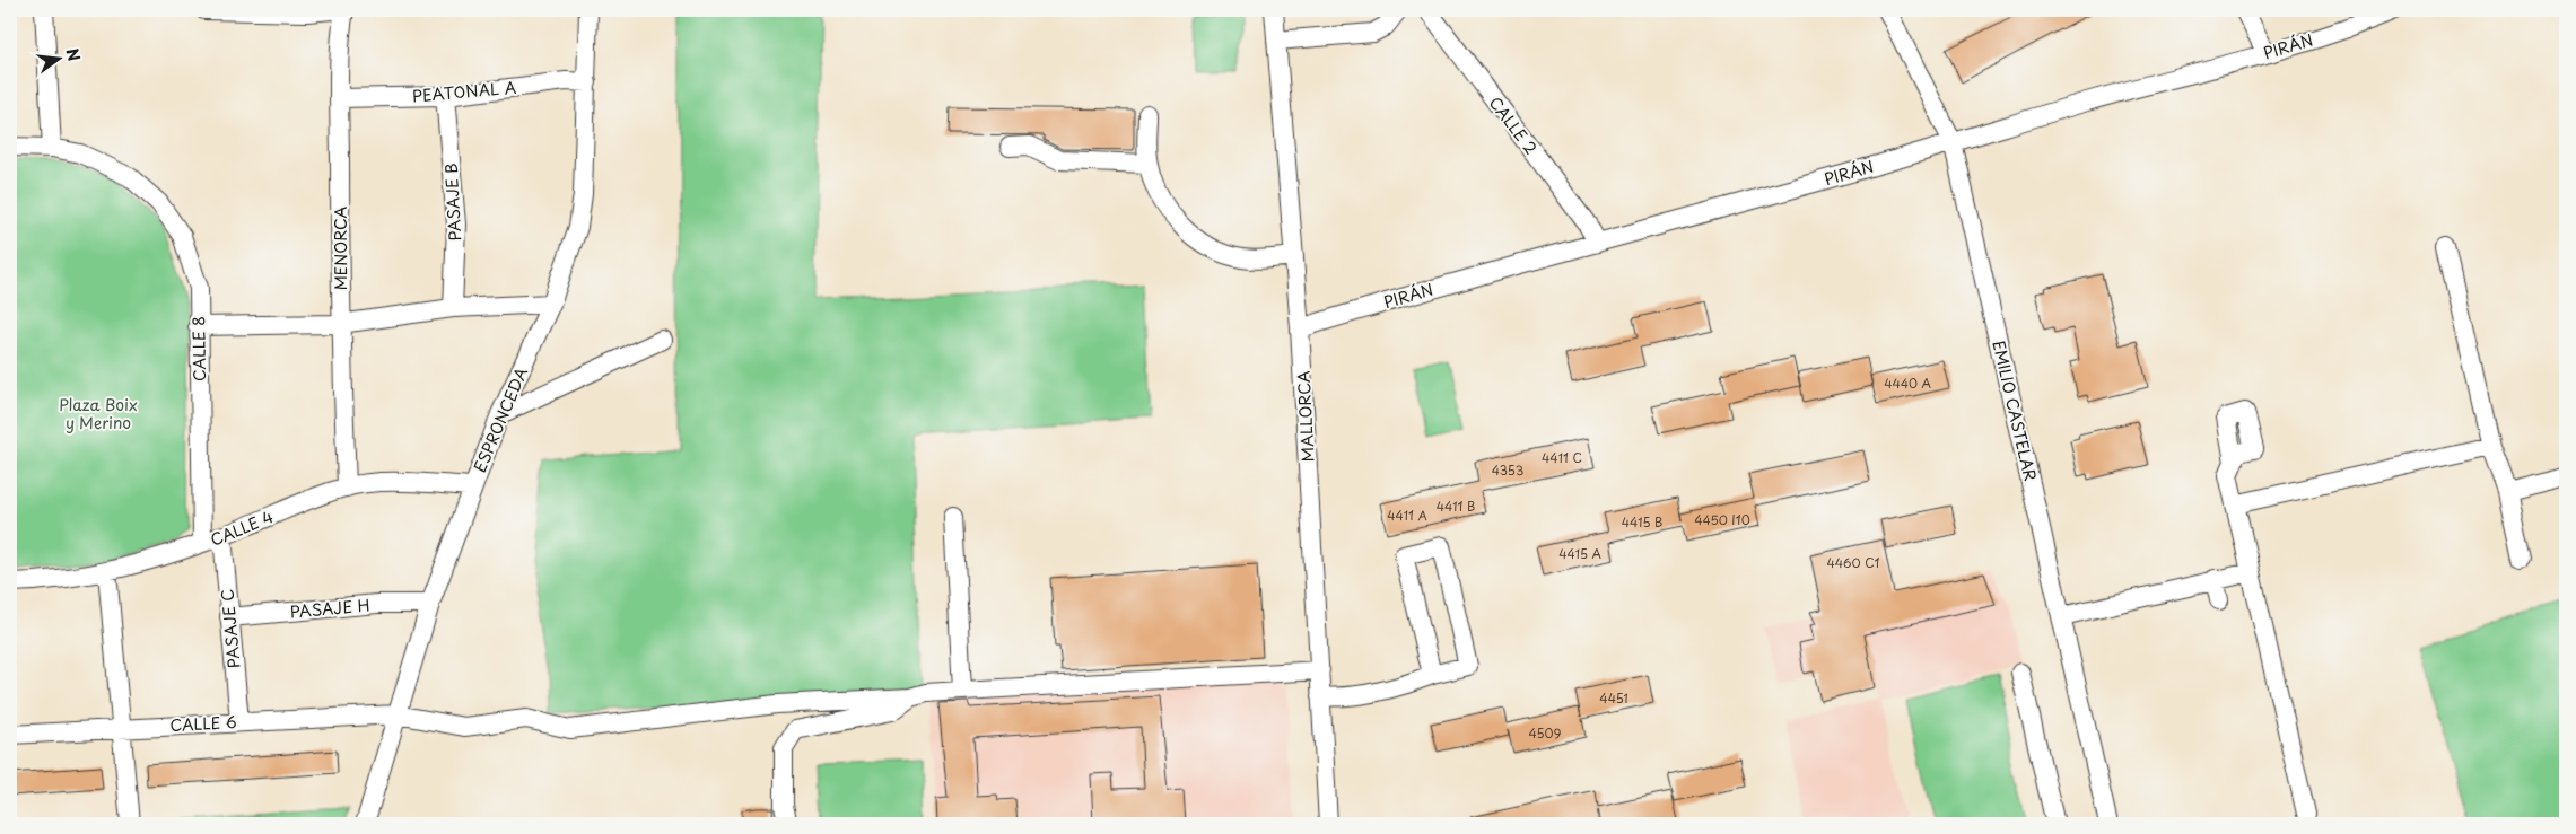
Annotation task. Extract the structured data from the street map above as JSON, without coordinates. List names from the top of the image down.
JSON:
{
  "streets": {
    "street": [
      "PIRÁN",
      "PEATONAL A",
      "CALLE 2",
      "PASAJE B",
      "MENORCA",
      "CALLE 8",
      "EMILIO CASTELAR",
      "MALLORCA",
      "ESPRONCEDA",
      "CALLE 4",
      "PASAJE H",
      "PASAJE C",
      "CALLE 6"
    ]
  },
  "crossings": [
    ["PIRÁN", "CALLE 2"],
    ["PIRÁN", "EMILIO CASTELAR"],
    ["PIRÁN", "MALLORCA"],
    ["PEATONAL A", "PASAJE B"],
    ["PEATONAL A", "MENORCA"],
    ["PEATONAL A", "ESPRONCEDA"],
    ["MENORCA", "CALLE 4"],
    ["CALLE 8", "CALLE 4"],
    ["ESPRONCEDA", "CALLE 4"],
    ["ESPRONCEDA", "PASAJE H"],
    ["ESPRONCEDA", "CALLE 6"],
    ["CALLE 4", "PASAJE C"],
    ["PASAJE H", "PASAJE C"],
    ["PASAJE C", "CALLE 6"]
  ],
  "parks": ["Plaza Boix y Merino"],
  "house_numbers": [
    "4440 A",
    "4411 C",
    "4353",
    "4411 B",
    "4411 A",
    "4450 I10",
    "4415 B",
    "4415 A",
    "4460 C1",
    "4451",
    "4509"
  ],
  "north": "right"
}
